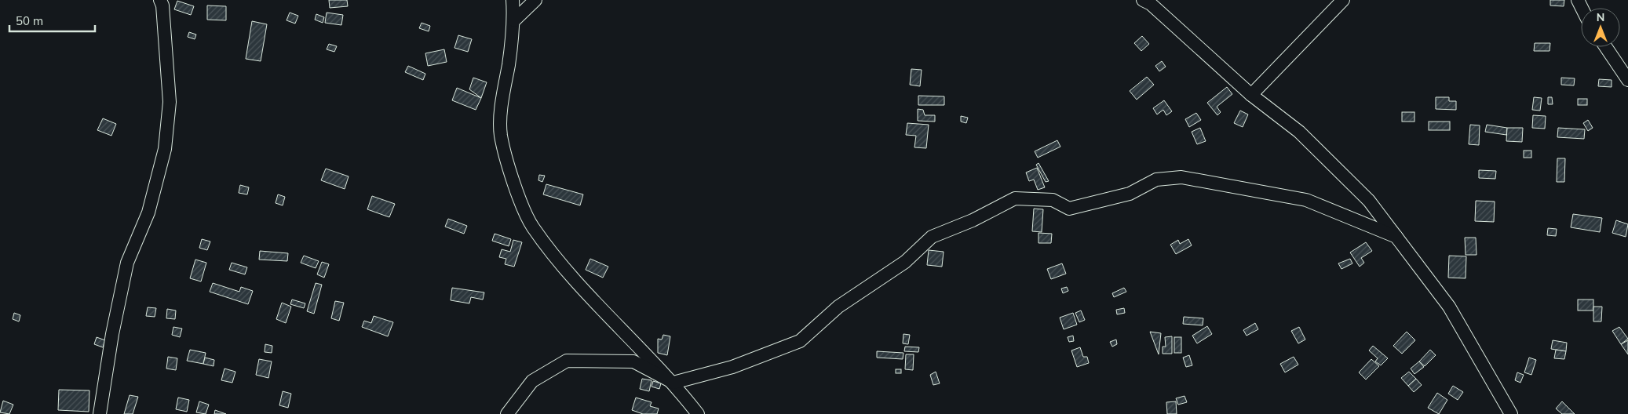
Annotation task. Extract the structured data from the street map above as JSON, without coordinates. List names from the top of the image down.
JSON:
{
  "scale_bar": "50 m",
  "north": "top"
}
